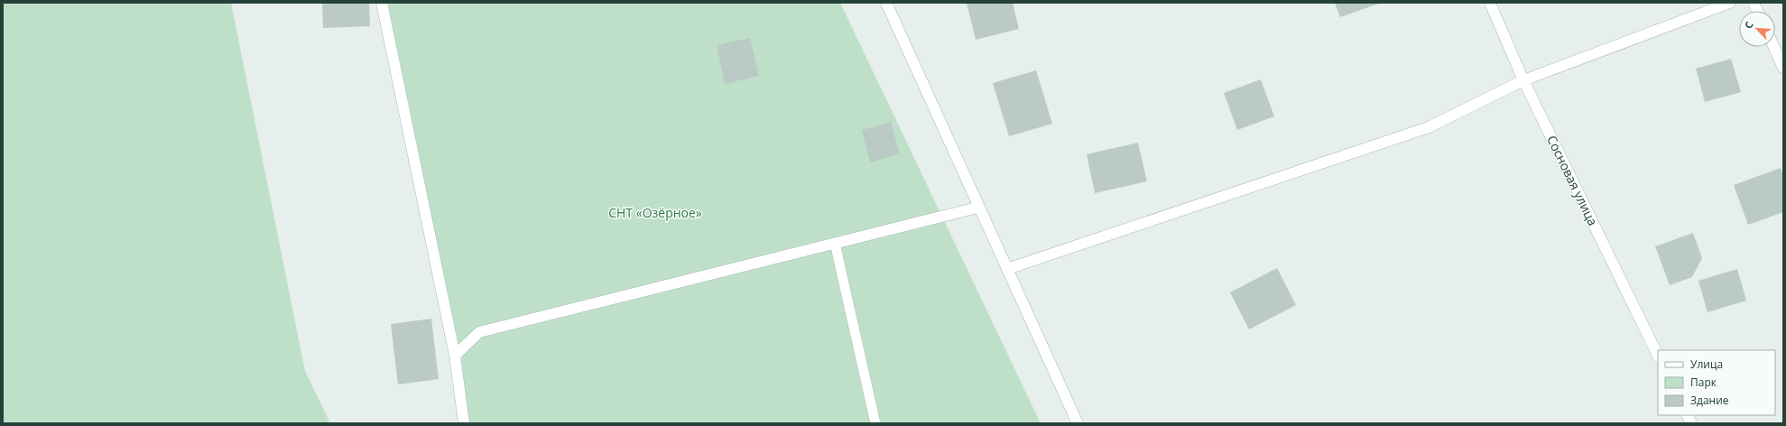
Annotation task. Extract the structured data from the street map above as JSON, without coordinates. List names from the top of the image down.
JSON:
{
  "streets": {
    "street": ["Сосновая улица"]
  },
  "parks": ["СНТ «Озёрное»"],
  "legend": ["Улица", "Парк", "Здание"],
  "north": "top left"
}
